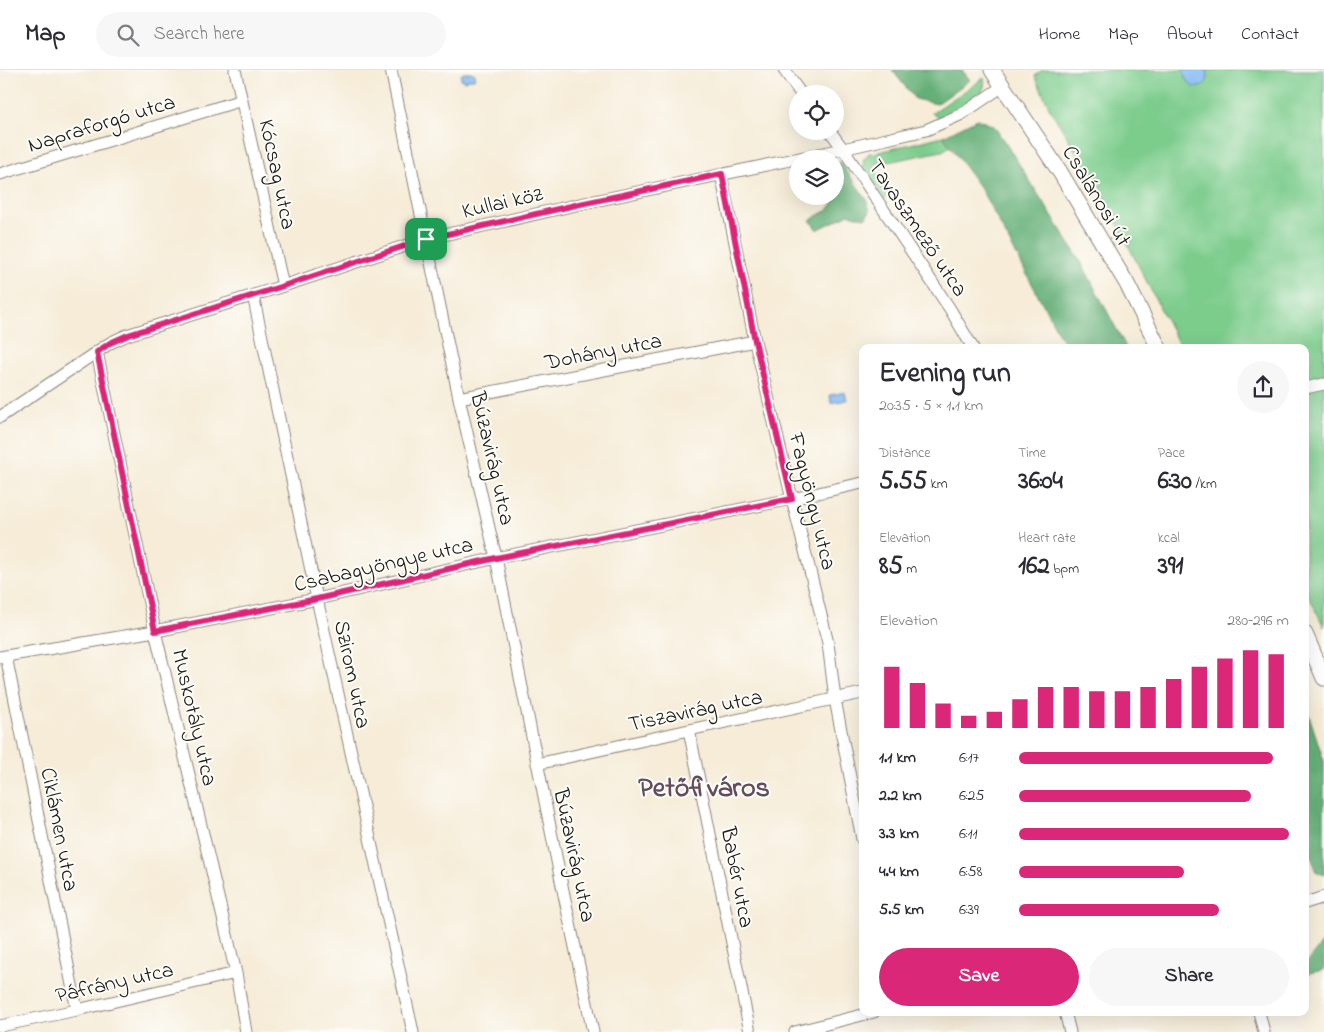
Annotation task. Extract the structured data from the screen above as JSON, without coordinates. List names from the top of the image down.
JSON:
{
  "streets": {
    "street": [
      "Napraforgó utca",
      "Kócsag utca",
      "Csalánosi út",
      "Kullai köz",
      "Tavaszmező utca",
      "Dohány utca",
      "Búzavirág utca",
      "Fagyöngy utca",
      "Csabagyöngye utca",
      "Szirom utca",
      "Tiszavirág utca",
      "Muskotály utca",
      "Ciklámen utca",
      "Babér utca",
      "Páfrány utca"
    ]
  },
  "crossings": [
    ["Napraforgó utca", "Kócsag utca"],
    ["Kócsag utca", "Kullai köz"],
    ["Csalánosi út", "Kullai köz"],
    ["Kullai köz", "Tavaszmező utca"],
    ["Kullai köz", "Búzavirág utca"],
    ["Kullai köz", "Fagyöngy utca"],
    ["Kullai köz", "Szirom utca"],
    ["Kullai köz", "Muskotály utca"],
    ["Dohány utca", "Búzavirág utca"],
    ["Dohány utca", "Fagyöngy utca"],
    ["Búzavirág utca", "Csabagyöngye utca"],
    ["Búzavirág utca", "Tiszavirág utca"],
    ["Fagyöngy utca", "Csabagyöngye utca"],
    ["Fagyöngy utca", "Tiszavirág utca"],
    ["Csabagyöngye utca", "Szirom utca"],
    ["Csabagyöngye utca", "Muskotály utca"],
    ["Csabagyöngye utca", "Ciklámen utca"],
    ["Tiszavirág utca", "Babér utca"],
    ["Muskotály utca", "Páfrány utca"],
    ["Ciklámen utca", "Páfrány utca"]
  ],
  "districts": ["Petőfiváros"],
  "page": {
    "header": "Map",
    "search": "Search here",
    "nav": [
      "Home",
      "Map",
      "About",
      "Contact"
    ],
    "heading": ["Evening run", "20:35 · 5 × 1.1 km"],
    "stats": [
      ["Distance", "5.55 km"],
      ["Time", "36:04"],
      ["Pace", "6:30 /km"],
      ["Elevation", "85 m"],
      ["Heart rate", "162 bpm"],
      ["kcal", "391"]
    ],
    "chart": ["Elevation", "280–296 m"],
    "list": [
      {
        "name": "1.1 km",
        "note": "6:17"
      },
      {
        "name": "2.2 km",
        "note": "6:25"
      },
      {
        "name": "3.3 km",
        "note": "6:11"
      },
      {
        "name": "4.4 km",
        "note": "6:58"
      },
      {
        "name": "5.5 km",
        "note": "6:39"
      }
    ],
    "buttons": ["Save", "Share"]
  }
}
